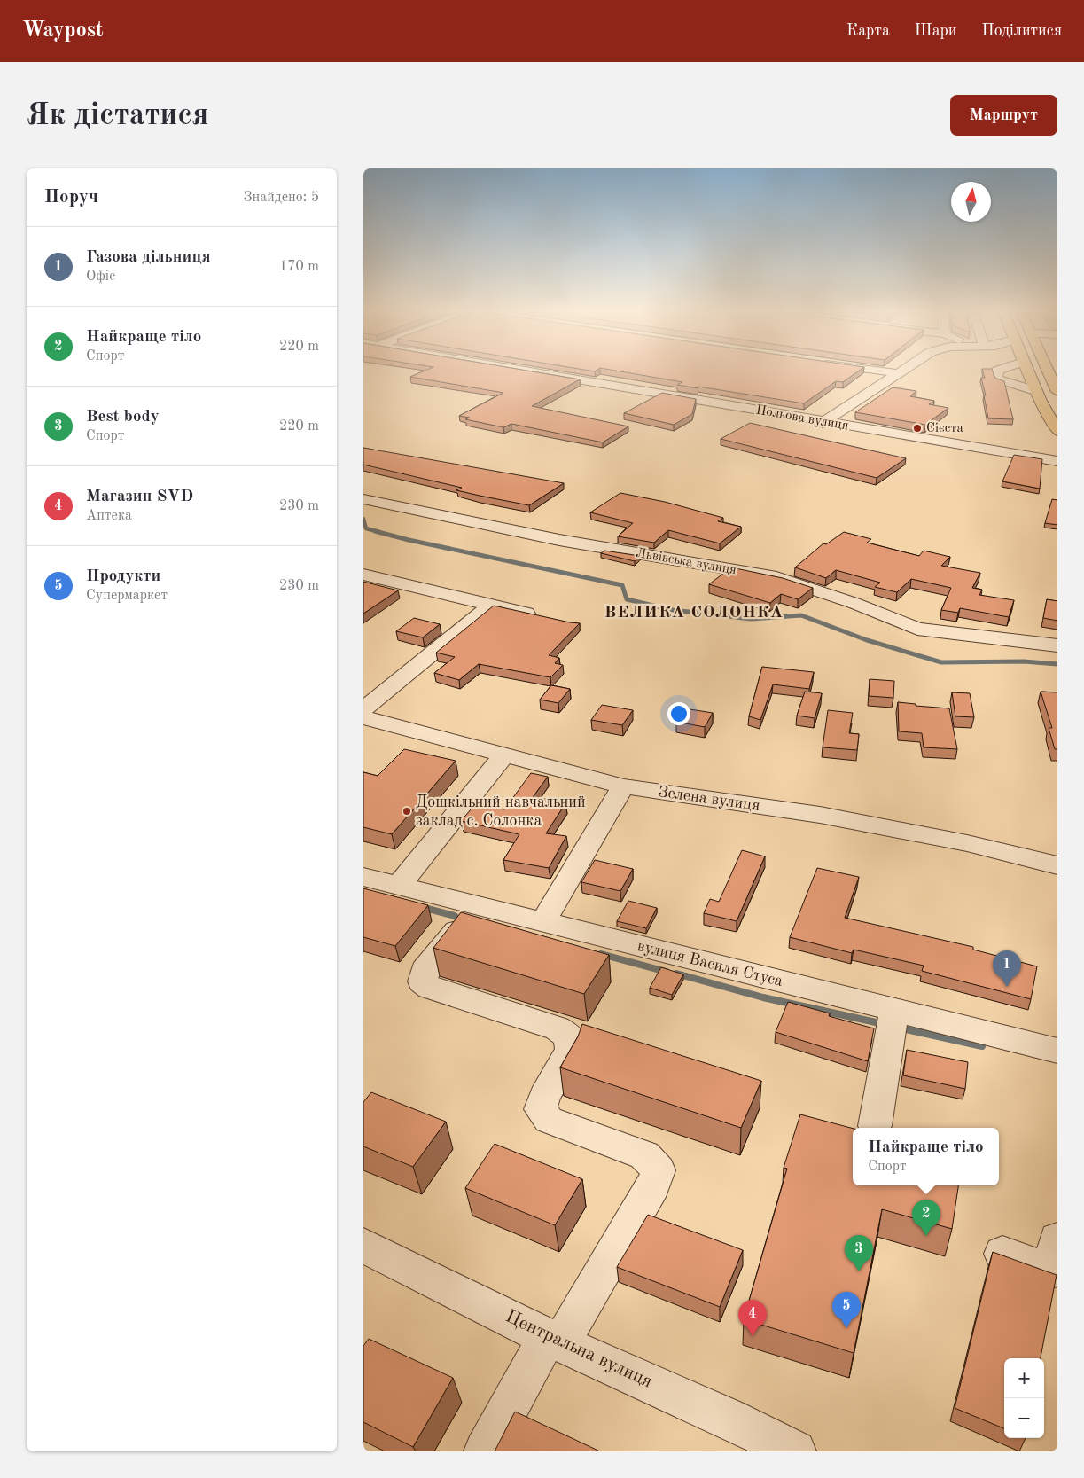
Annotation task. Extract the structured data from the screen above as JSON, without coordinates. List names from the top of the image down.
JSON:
{
  "streets": {
    "street": [
      "Польова вулиця",
      "Львівська вулиця",
      "Зелена вулиця",
      "вулиця Василя Стуса",
      "Центральна вулиця"
    ]
  },
  "districts": ["ВЕЛИКА СОЛОНКА"],
  "places": ["Сієста", "Дошкільний навчальний заклад с. Солонка"],
  "north": "top",
  "page": {
    "header": "Waypost",
    "nav": ["Карта", "Шари", "Поділитися"],
    "buttons": "Маршрут",
    "title": "Як дістатися",
    "heading": ["Поруч", "Знайдено: 5"],
    "list": [
      {
        "mark": "1",
        "name": "Газова дільниця",
        "note": "Офіс",
        "value": "170 m"
      },
      {
        "mark": "2",
        "name": "Найкраще тіло",
        "note": "Спорт",
        "value": "220 m"
      },
      {
        "mark": "3",
        "name": "Best body",
        "note": "Спорт",
        "value": "220 m"
      },
      {
        "mark": "4",
        "name": "Магазин SVD",
        "note": "Аптека",
        "value": "230 m"
      },
      {
        "mark": "5",
        "name": "Продукти",
        "note": "Супермаркет",
        "value": "230 m"
      }
    ],
    "pins": [
      "1",
      "2",
      "3",
      "5",
      "4"
    ],
    "popup": ["Найкраще тіло", "Спорт"],
    "map_buttons": ["+", "−"]
  }
}
